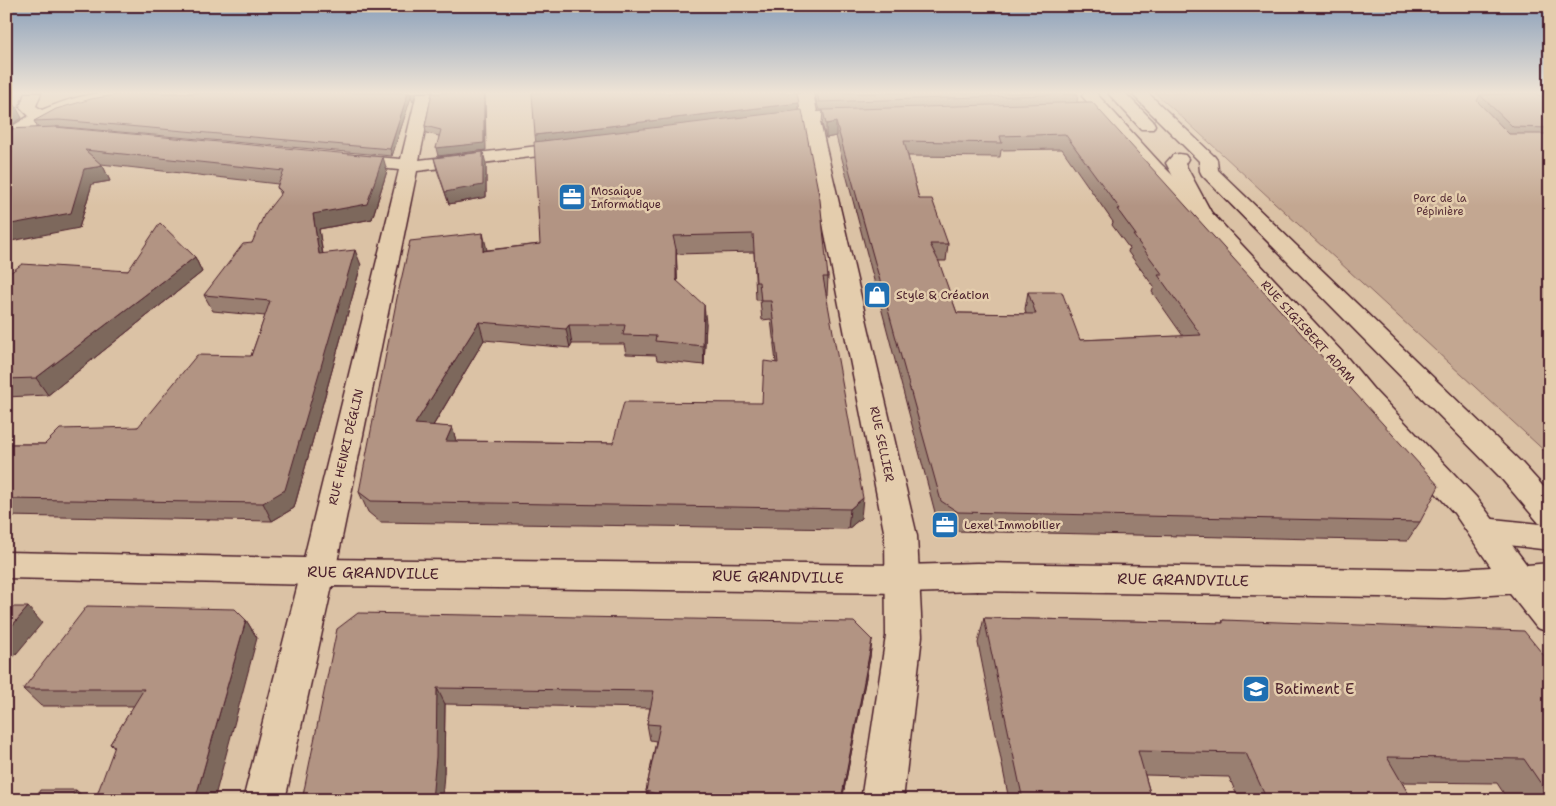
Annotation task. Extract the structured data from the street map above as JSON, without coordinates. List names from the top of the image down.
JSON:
{
  "streets": {
    "street": [
      "RUE SIGISBERT ADAM",
      "RUE SELLIER",
      "RUE HENRI DÉGLIN",
      "RUE GRANDVILLE"
    ]
  },
  "crossings": [
    ["RUE SIGISBERT ADAM", "RUE GRANDVILLE"],
    ["RUE SELLIER", "RUE GRANDVILLE"],
    ["RUE HENRI DÉGLIN", "RUE GRANDVILLE"]
  ],
  "parks": ["Parc de la Pépinière"],
  "places": {
    "office": ["Mosaique Informatique", "Lexel Immobilier"],
    "shop": ["Style & Création"],
    "school or university": ["Batiment E"]
  }
}
